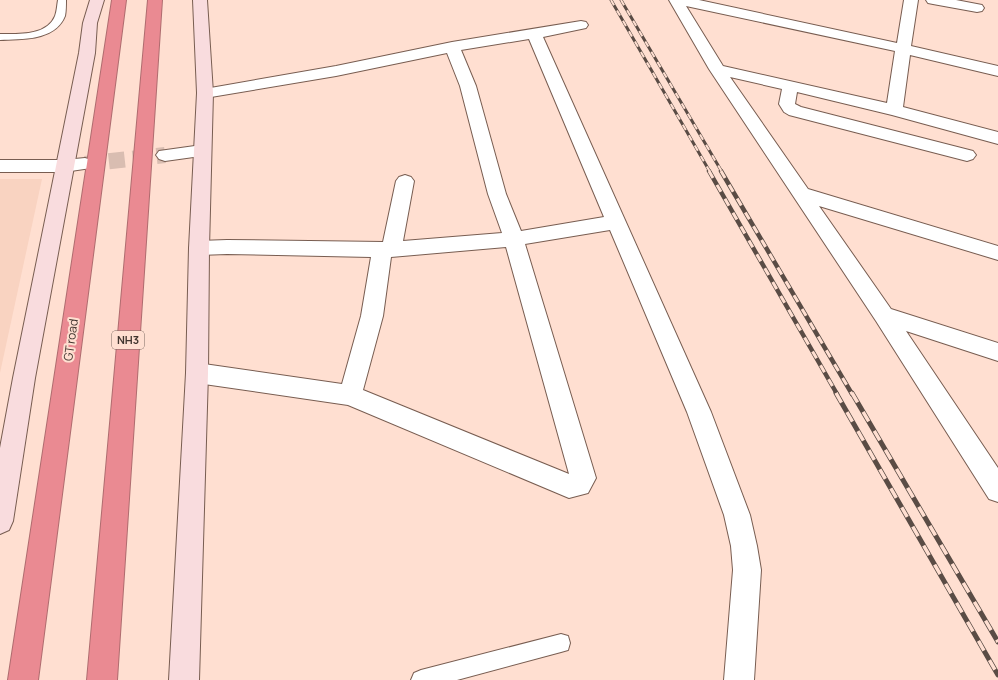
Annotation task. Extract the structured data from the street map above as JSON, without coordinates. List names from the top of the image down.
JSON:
{
  "streets": {
    "highway": ["GT road", "NH3"]
  }
}
